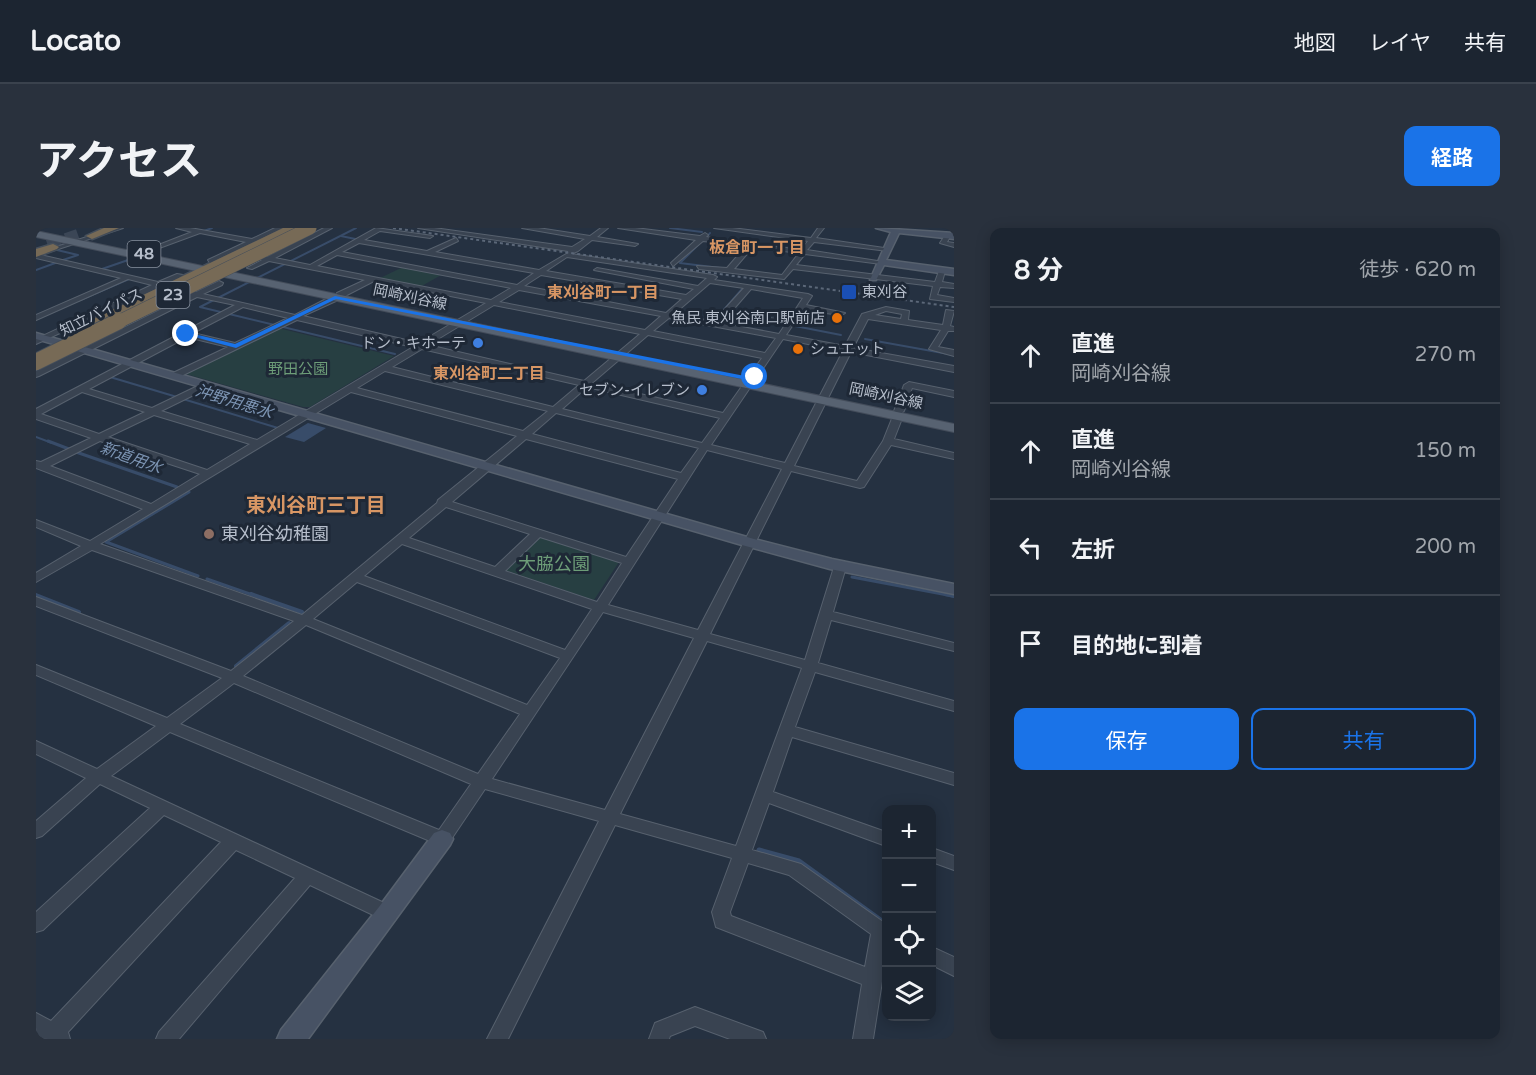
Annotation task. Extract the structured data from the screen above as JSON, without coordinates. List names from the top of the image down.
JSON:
{
  "streets": {
    "highway": ["23", "知立バイパス"],
    "main road": ["48", "岡崎刈谷線"]
  },
  "districts": [
    "板倉町一丁目",
    "東刈谷町一丁目",
    "東刈谷町二丁目",
    "東刈谷町三丁目"
  ],
  "water": ["沖野用悪水", "新道用水"],
  "parks": ["野田公園", "大脇公園"],
  "places": {
    "transit": ["東刈谷"],
    "other": [
      "魚民 東刈谷南口駅前店",
      "ドン・キホーテ",
      "シュエット",
      "セブン-イレブン",
      "東刈谷幼稚園"
    ]
  },
  "page": {
    "header": "Locato",
    "nav": ["地図", "レイヤ", "共有"],
    "title": "アクセス",
    "buttons": [
      "経路",
      ["保存", "共有"]
    ],
    "heading": ["8 分", "徒歩 · 620 m"],
    "list": [
      ["直進", "岡崎刈谷線", "270 m"],
      ["直進", "岡崎刈谷線", "150 m"],
      ["左折", "200 m"],
      "目的地に到着"
    ],
    "map_buttons": ["+", "−"]
  }
}
